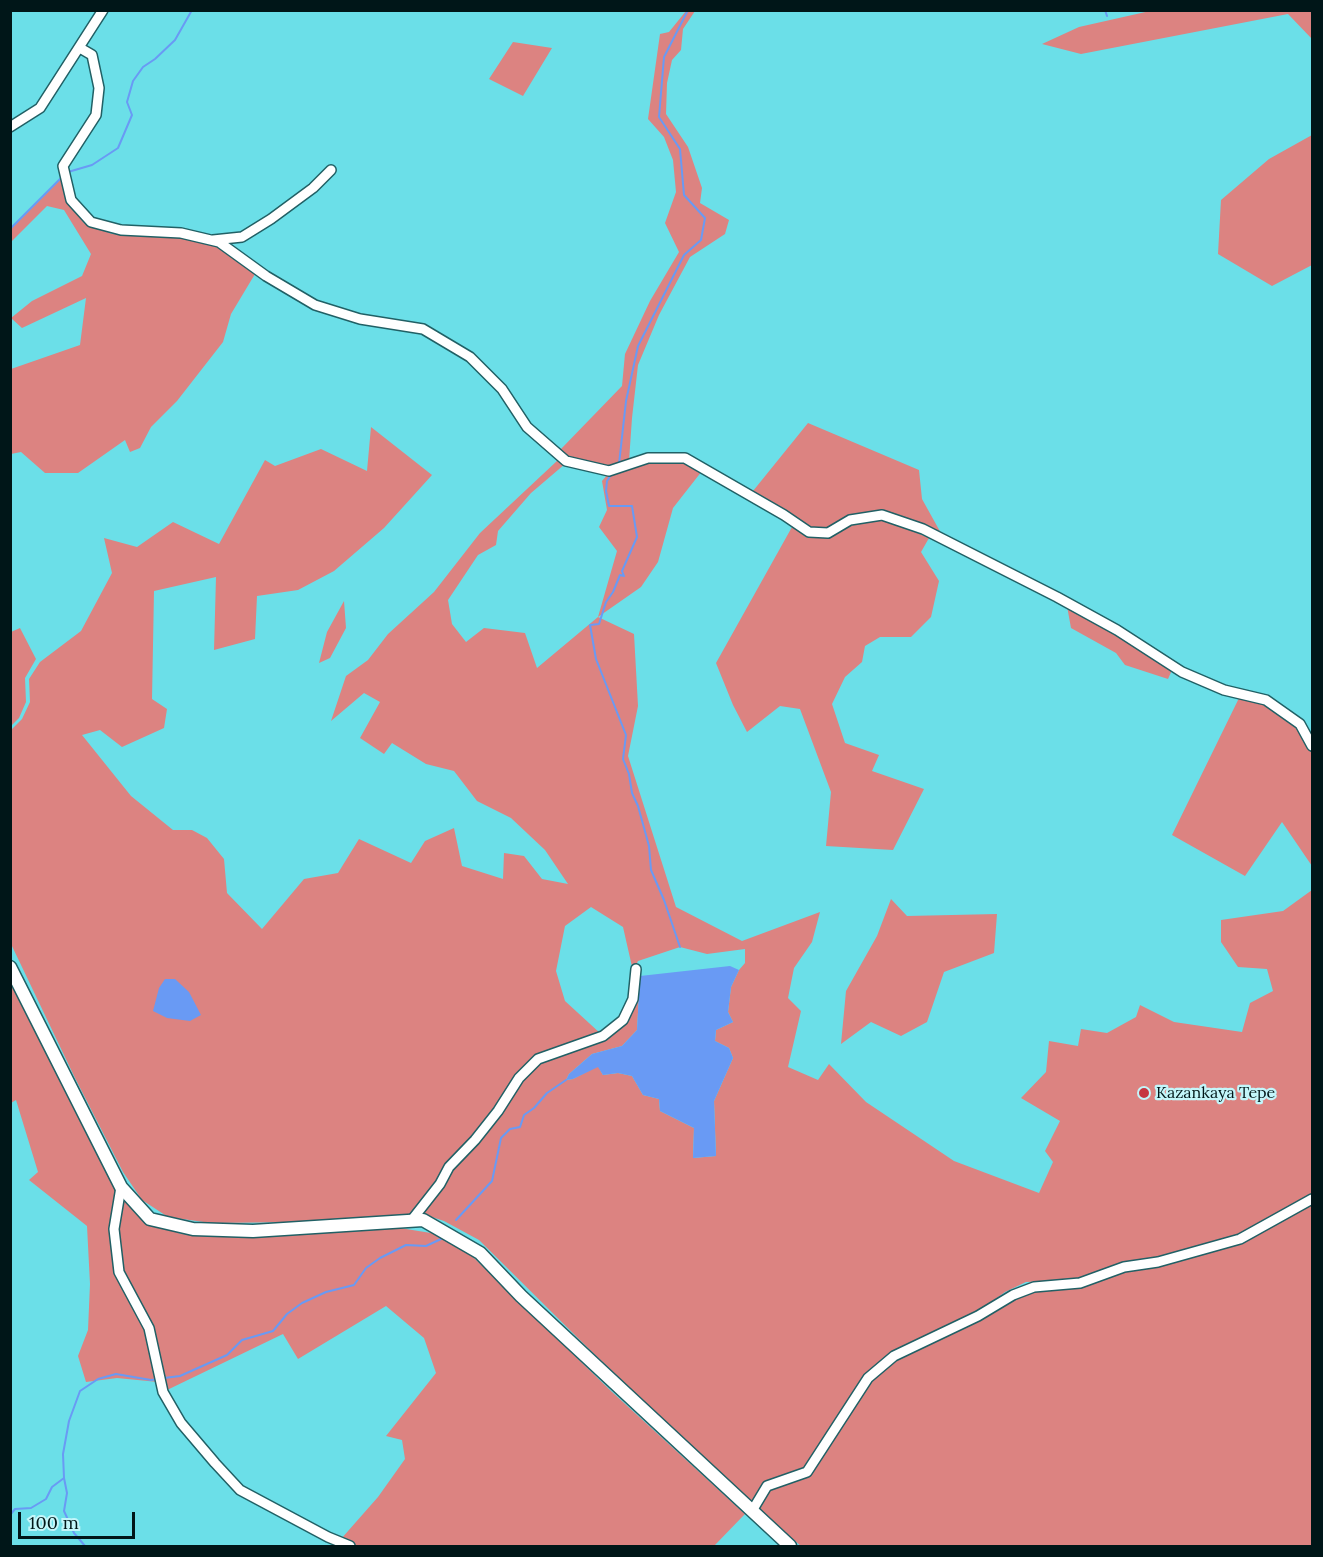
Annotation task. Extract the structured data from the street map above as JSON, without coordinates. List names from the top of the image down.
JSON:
{
  "places": ["Kazankaya Tepe"],
  "scale_bar": "100 m"
}
